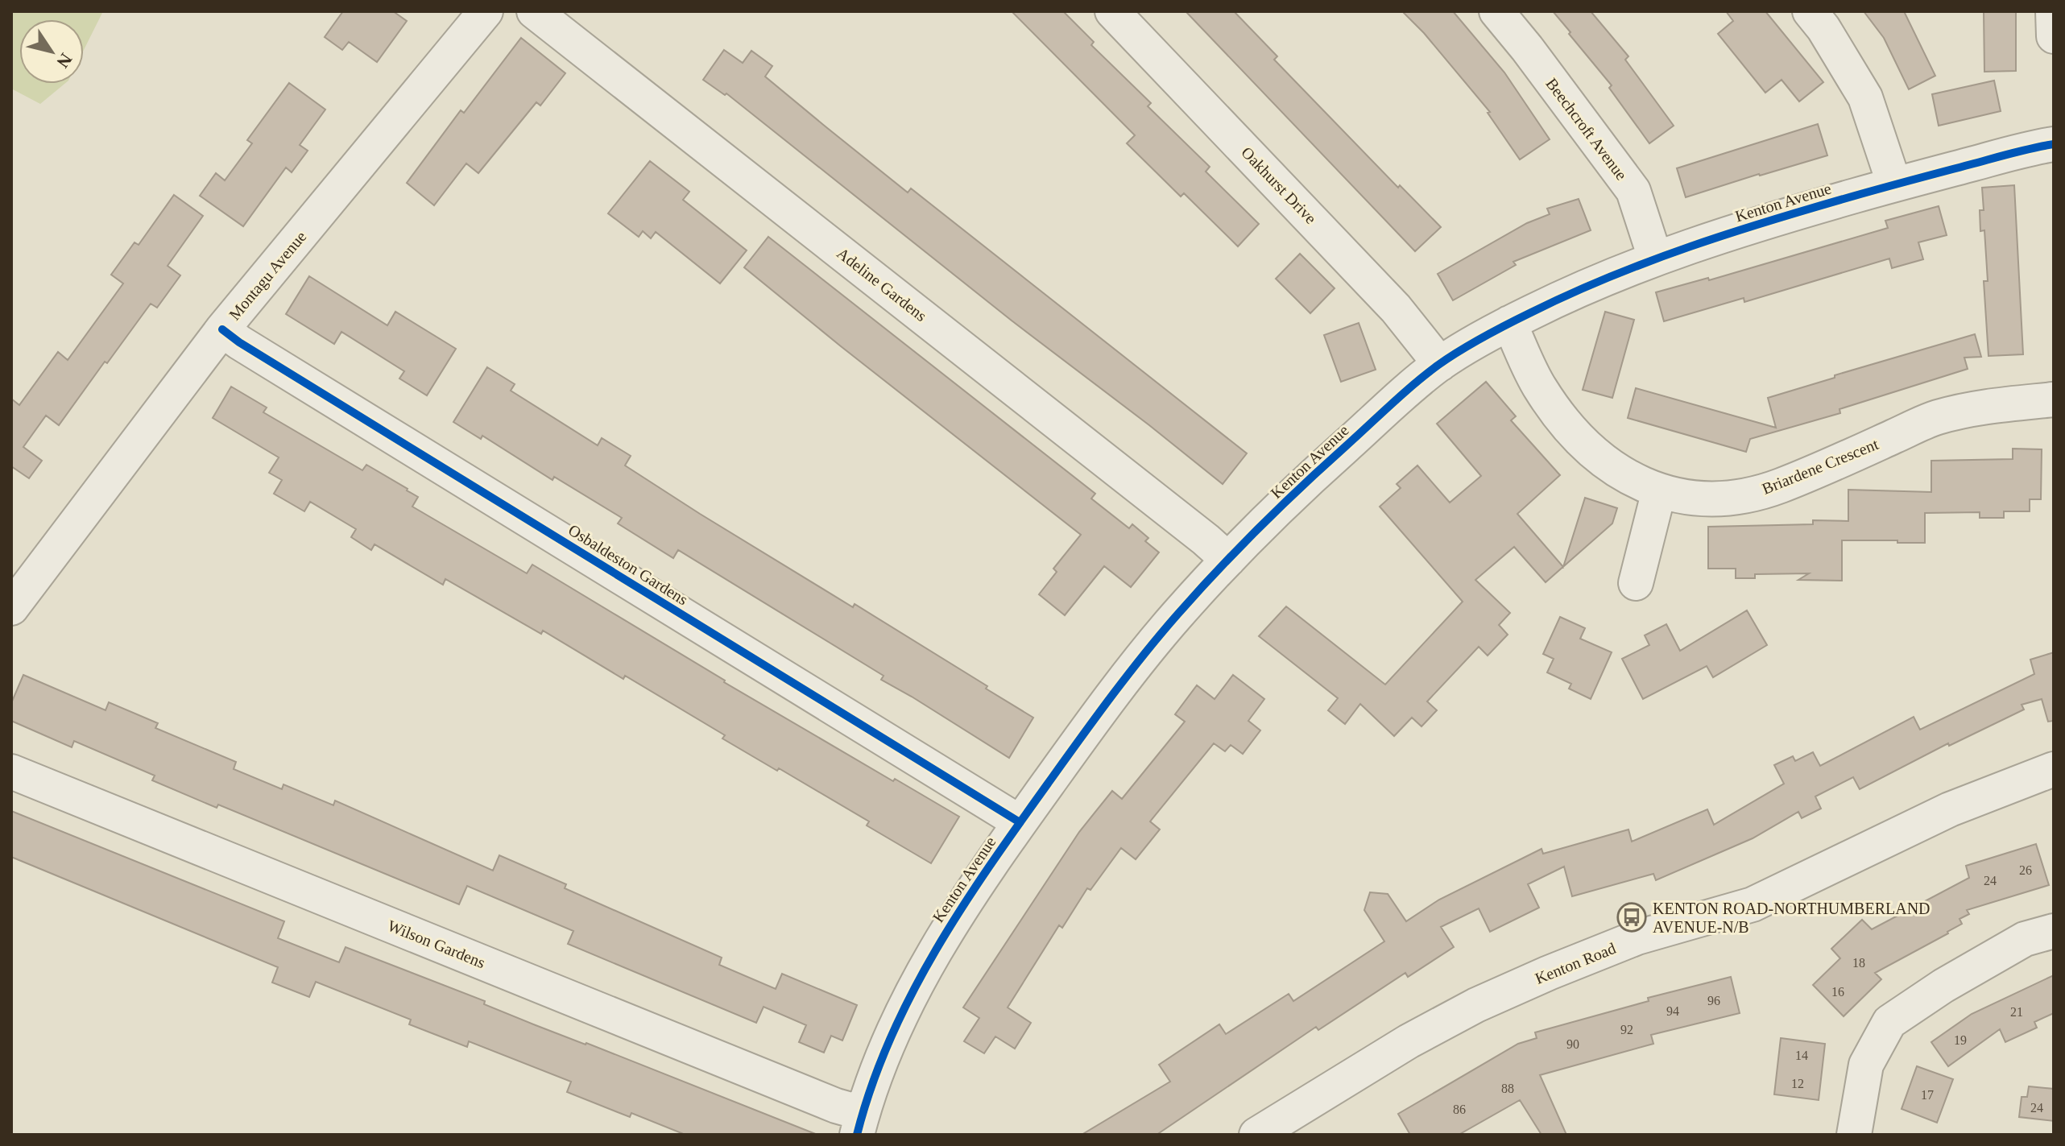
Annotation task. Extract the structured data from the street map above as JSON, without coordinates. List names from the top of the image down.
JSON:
{
  "streets": {
    "street": [
      "Beechcroft Avenue",
      "Oakhurst Drive",
      "Kenton Avenue",
      "Montagu Avenue",
      "Adeline Gardens",
      "Briardene Crescent",
      "Osbaldeston Gardens",
      "Wilson Gardens",
      "Kenton Road"
    ]
  },
  "crossings": [
    ["Beechcroft Avenue", "Kenton Avenue"],
    ["Oakhurst Drive", "Kenton Avenue"],
    ["Kenton Avenue", "Adeline Gardens"],
    ["Kenton Avenue", "Briardene Crescent"],
    ["Kenton Avenue", "Osbaldeston Gardens"],
    ["Kenton Avenue", "Wilson Gardens"],
    ["Montagu Avenue", "Osbaldeston Gardens"]
  ],
  "places": {
    "bus stop": ["KENTON ROAD-NORTHUMBERLAND AVENUE-N/B"]
  },
  "house_numbers": [
    "26",
    "24",
    "18",
    "16",
    "96",
    "94",
    "21",
    "92",
    "19",
    "90",
    "14",
    "12",
    "88",
    "17",
    "24",
    "86"
  ],
  "north": "bottom right"
}
